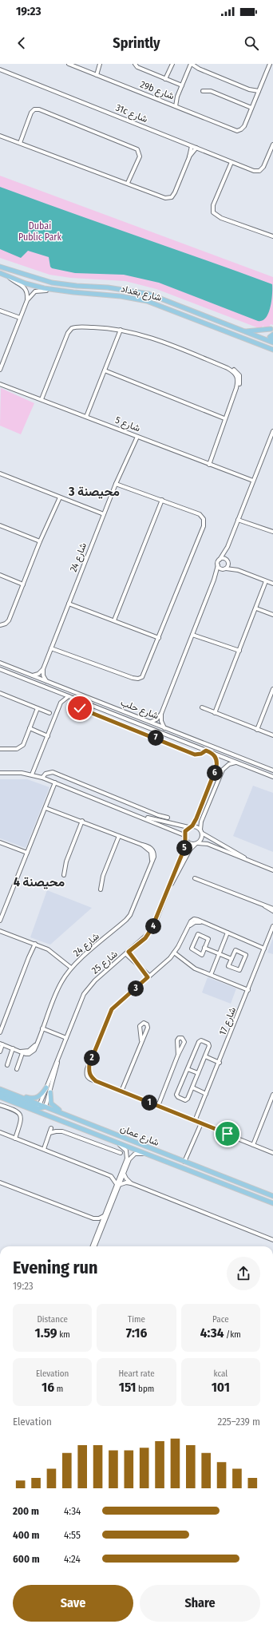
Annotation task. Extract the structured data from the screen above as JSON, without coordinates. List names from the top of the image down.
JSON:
{
  "streets": {
    "main road": ["شارع بغداد", "شارع عمان"],
    "street": [
      "29b شارع",
      "31c شارع",
      "شارع 5",
      "شارع 24",
      "شارع حلب",
      "شارع 25",
      "شارع 17"
    ]
  },
  "crossings": [
    ["شارع 5", "شارع 24"],
    ["شارع 25", "شارع عمان"]
  ],
  "districts": ["محيصنة 3", "محيصنة 4"],
  "parks": ["Dubai Public Park"],
  "page": {
    "status": "19:23",
    "header": "Sprintly",
    "pins": [
      "7",
      "6",
      "5",
      "4",
      "3",
      "2",
      "1"
    ],
    "heading": ["Evening run", "19:23"],
    "stats": [
      ["Distance", "1.59 km"],
      ["Time", "7:16"],
      ["Pace", "4:34 /km"],
      ["Elevation", "16 m"],
      ["Heart rate", "151 bpm"],
      ["kcal", "101"]
    ],
    "chart": ["Elevation", "225–239 m"],
    "list": [
      {
        "name": "200 m",
        "note": "4:34"
      },
      {
        "name": "400 m",
        "note": "4:55"
      },
      {
        "name": "600 m",
        "note": "4:24"
      }
    ],
    "buttons": ["Save", "Share"]
  }
}
